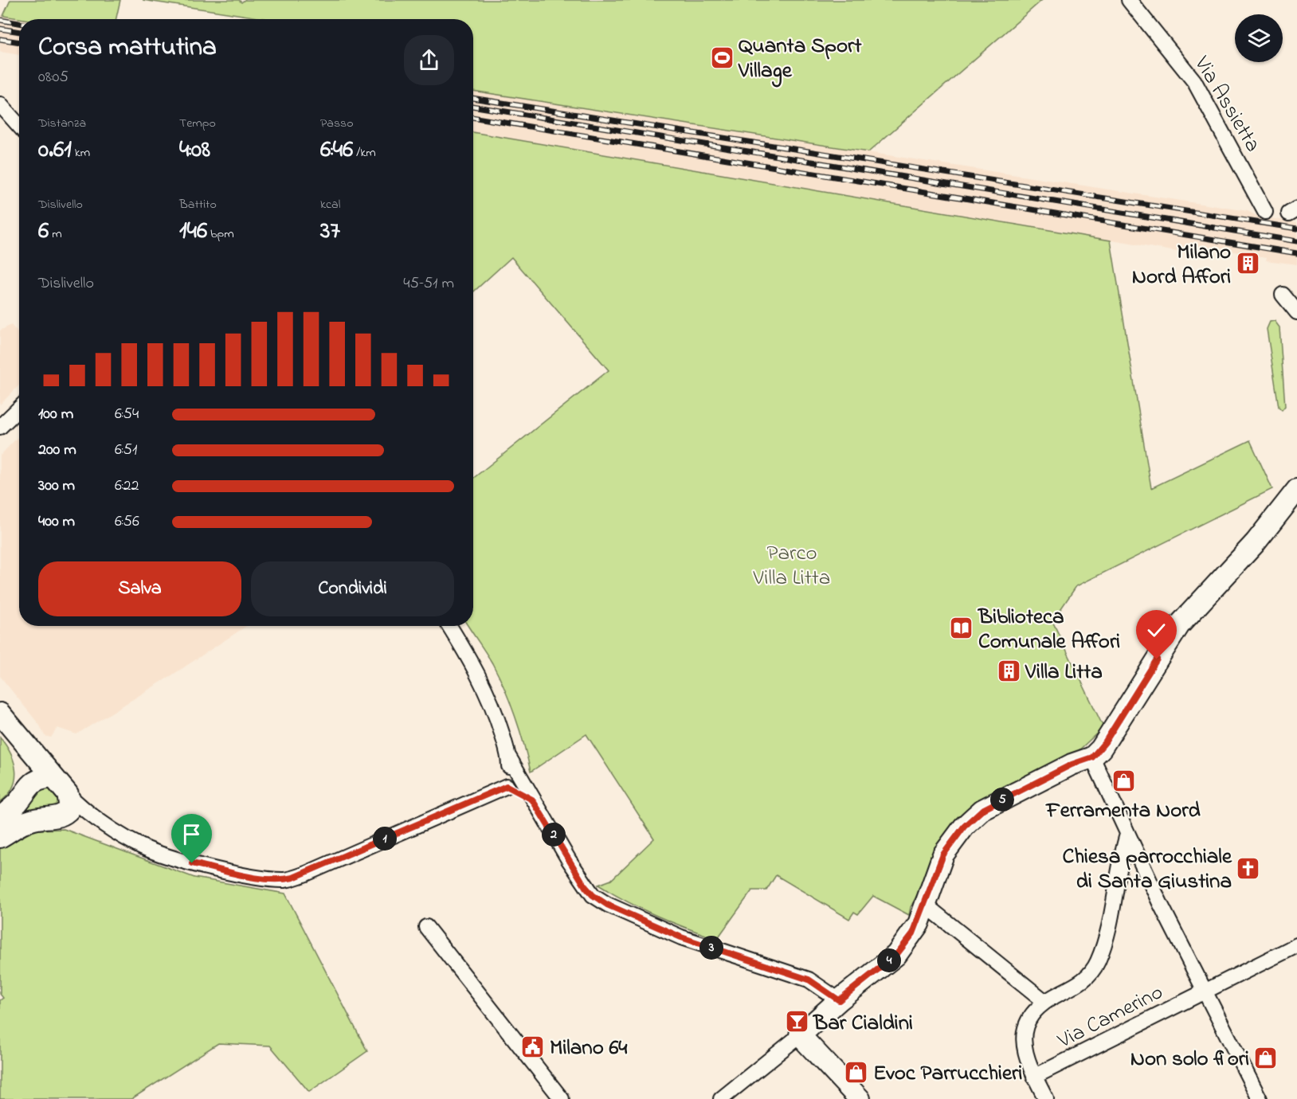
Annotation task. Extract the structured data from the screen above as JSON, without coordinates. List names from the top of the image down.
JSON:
{
  "streets": {
    "street": ["Via Assietta", "Via Camerino"]
  },
  "parks": ["Parco Villa Litta"],
  "places": {
    "sports": ["Quanta Sport Village"],
    "building": ["Milano Nord Affori", "Villa Litta"],
    "library": ["Biblioteca Comunale Affori"],
    "shop": ["Ferramenta Nord", "Non solo fiori", "Evoc Parrucchieri"],
    "church": ["Chiesa parrocchiale di Santa Giustina"],
    "bar": ["Bar Cialdini"],
    "public building": ["Milano 64"]
  },
  "page": {
    "heading": ["Corsa mattutina", "08:05"],
    "stats": [
      ["Distanza", "0.61 km"],
      ["Tempo", "4:08"],
      ["Passo", "6:46 /km"],
      ["Dislivello", "6 m"],
      ["Battito", "146 bpm"],
      ["kcal", "37"]
    ],
    "chart": ["Dislivello", "45–51 m"],
    "list": [
      {
        "name": "100 m",
        "note": "6:54"
      },
      {
        "name": "200 m",
        "note": "6:51"
      },
      {
        "name": "300 m",
        "note": "6:22"
      },
      {
        "name": "400 m",
        "note": "6:56"
      }
    ],
    "buttons": ["Salva", "Condividi"],
    "pins": [
      "5",
      "2",
      "1",
      "3",
      "4"
    ]
  }
}
